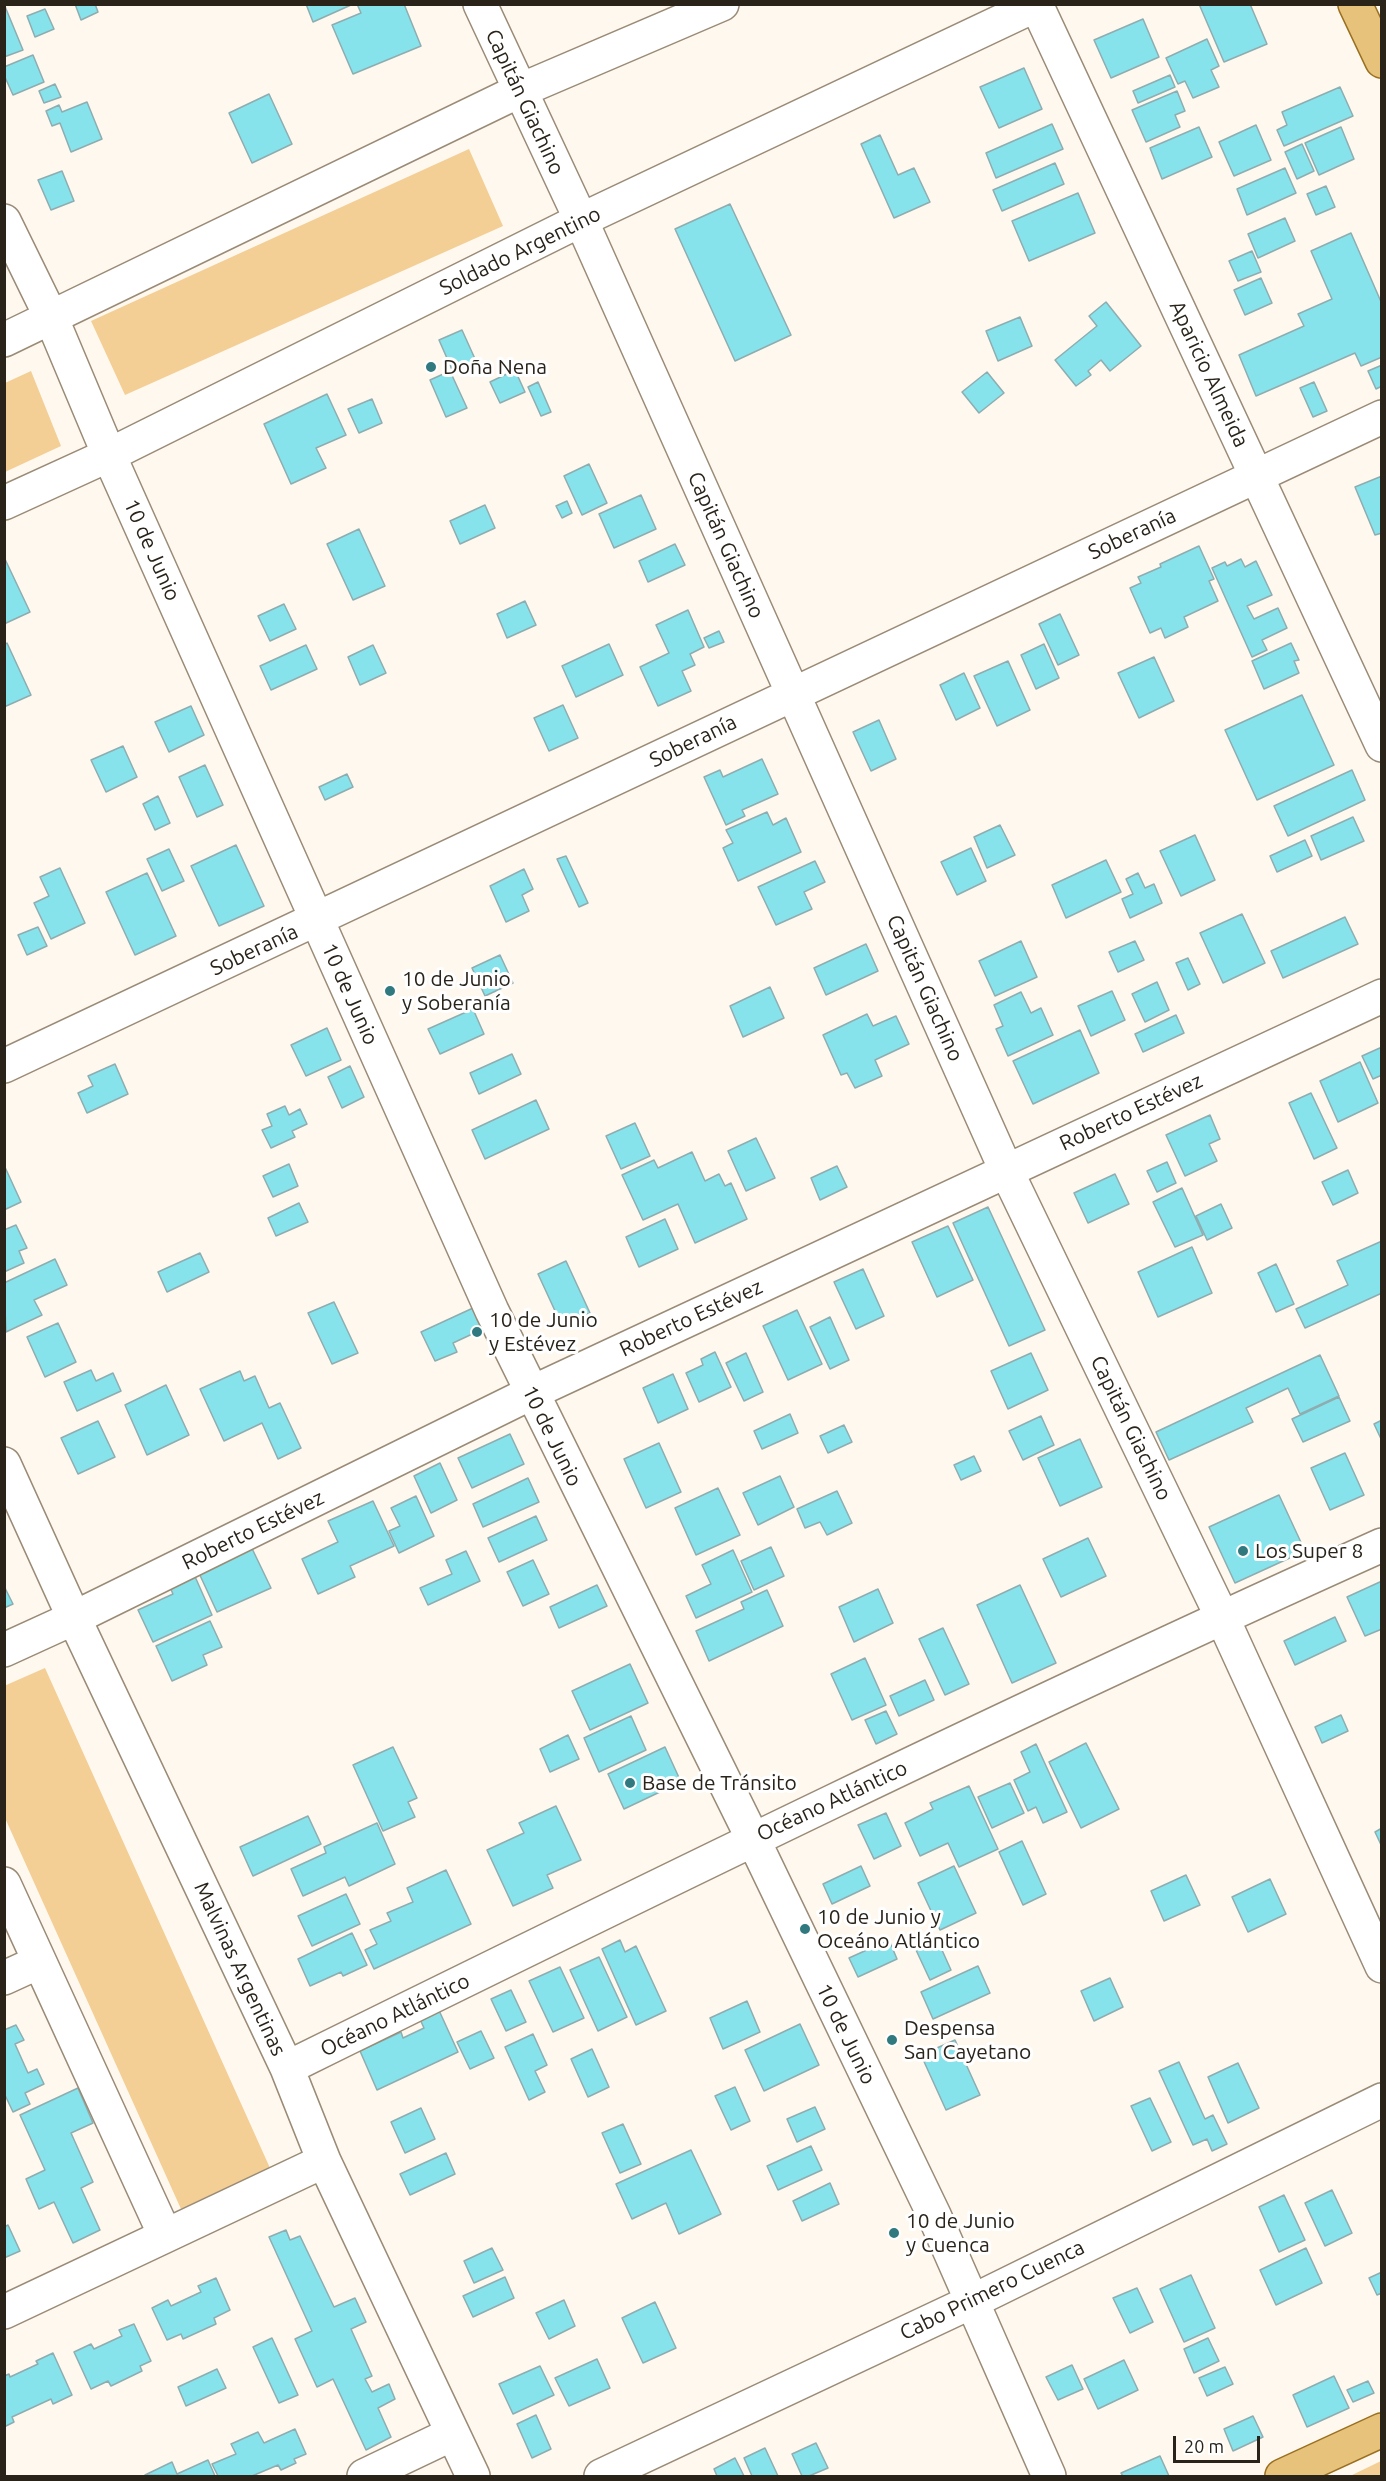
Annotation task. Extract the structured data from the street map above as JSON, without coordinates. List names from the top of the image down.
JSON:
{
  "streets": {
    "street": [
      "Capitán Giachino",
      "Soldado Argentino",
      "Aparicio Almeida",
      "Soberanía",
      "10 de Junio",
      "Roberto Estévez",
      "Océano Atlántico",
      "Malvinas Argentinas",
      "Cabo Primero Cuenca"
    ]
  },
  "crossings": [
    ["Capitán Giachino", "Soldado Argentino"],
    ["Capitán Giachino", "Soberanía"],
    ["Capitán Giachino", "Roberto Estévez"],
    ["Capitán Giachino", "Océano Atlántico"],
    ["Soldado Argentino", "Aparicio Almeida"],
    ["Soldado Argentino", "10 de Junio"],
    ["Aparicio Almeida", "Soberanía"],
    ["Soberanía", "10 de Junio"],
    ["10 de Junio", "Roberto Estévez"],
    ["10 de Junio", "Océano Atlántico"],
    ["10 de Junio", "Cabo Primero Cuenca"],
    ["Roberto Estévez", "Malvinas Argentinas"],
    ["Océano Atlántico", "Malvinas Argentinas"]
  ],
  "places": [
    "Doña Nena",
    "10 de Junio y Soberanía",
    "10 de Junio y Estévez",
    "Los Super 8",
    "Base de Tránsito",
    "10 de Junio y Oceáno Atlántico",
    "Despensa San Cayetano",
    "10 de Junio y Cuenca"
  ],
  "scale_bar": "20 m"
}
